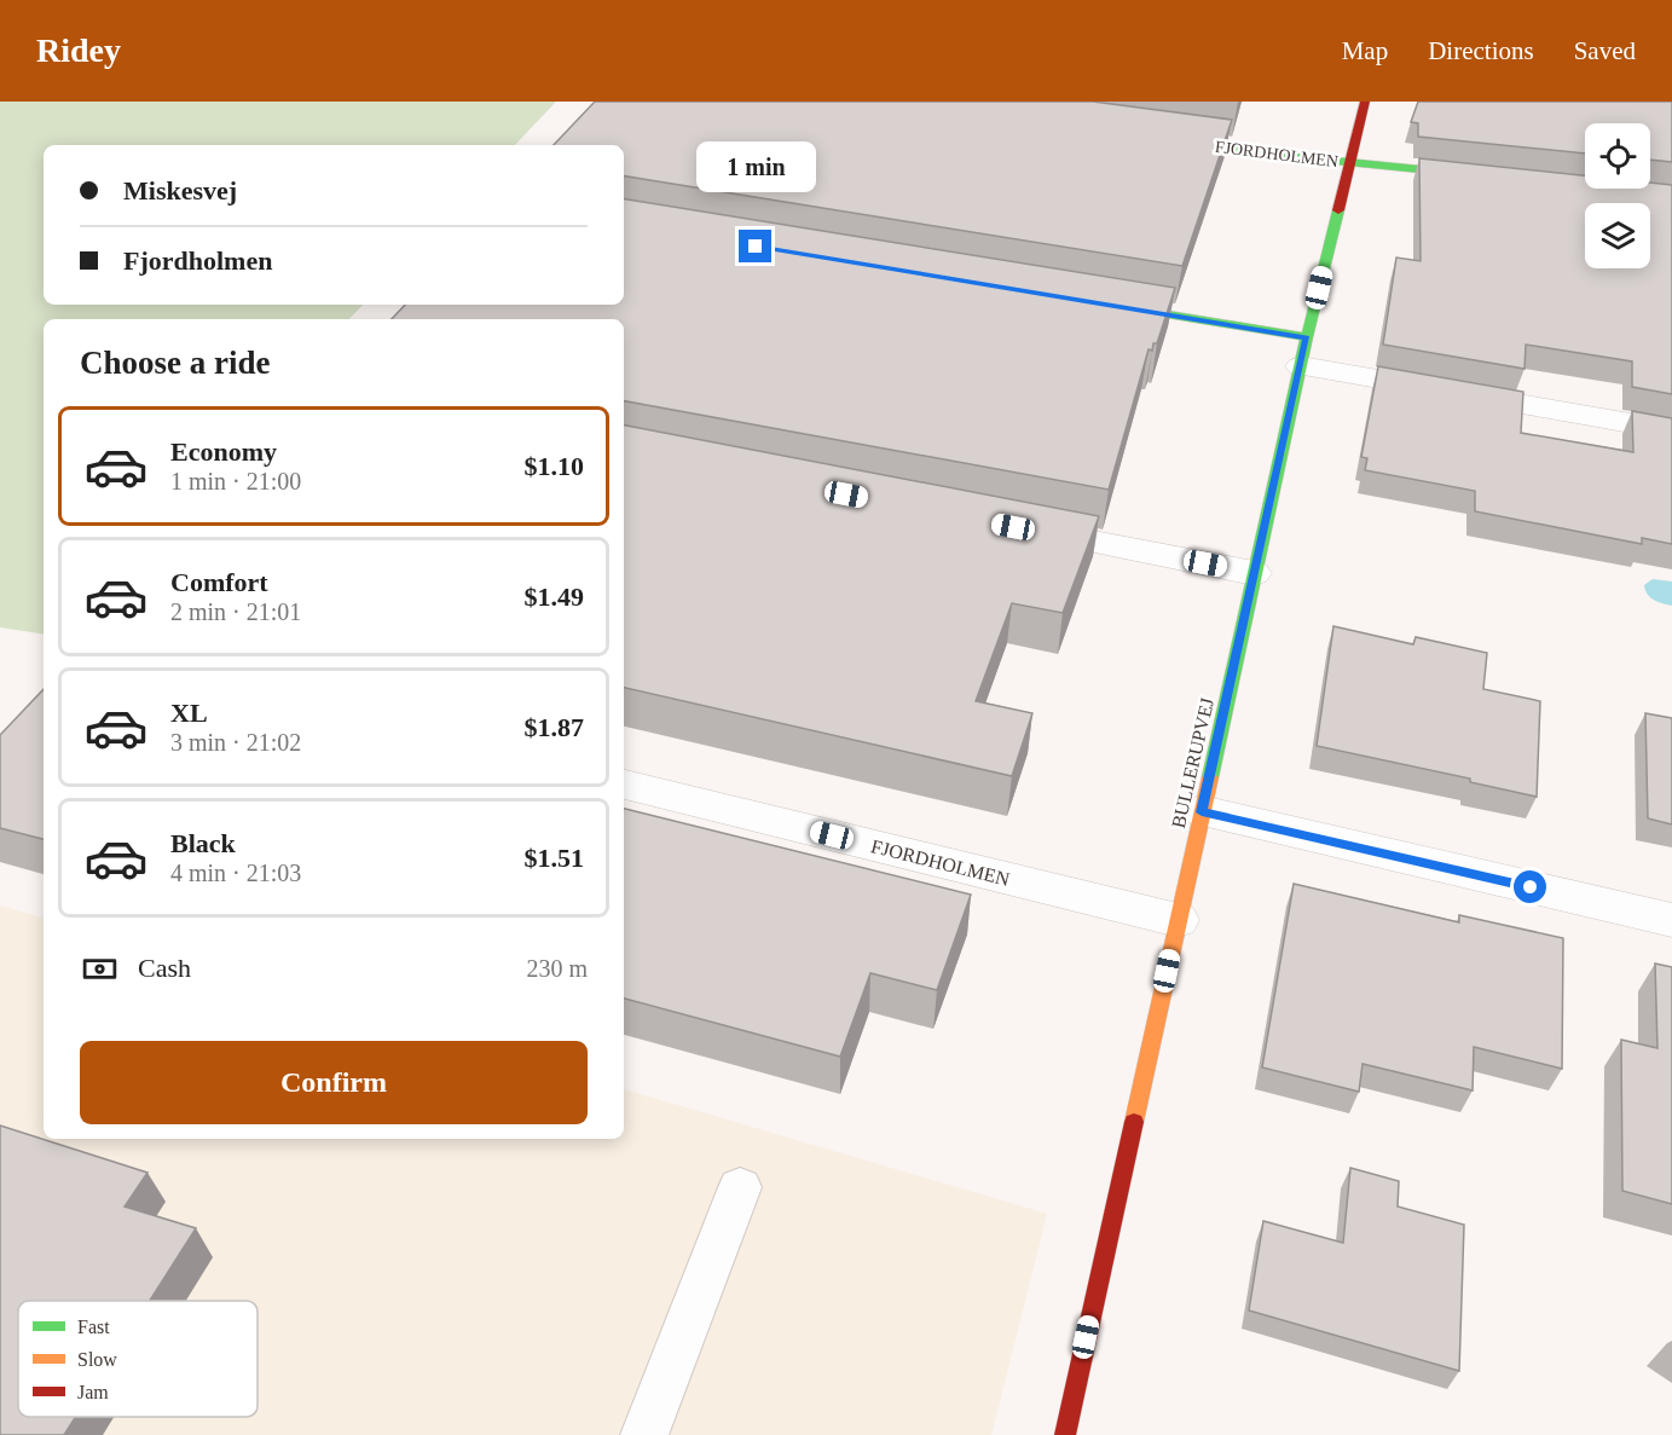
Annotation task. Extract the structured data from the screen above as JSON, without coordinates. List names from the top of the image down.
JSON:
{
  "streets": {
    "street": ["FJORDHOLMEN", "BULLERUPVEJ"]
  },
  "crossings": [
    ["FJORDHOLMEN", "BULLERUPVEJ"]
  ],
  "legend": ["Fast", "Slow", "Jam"],
  "page": {
    "header": "Ridey",
    "nav": ["Map", "Directions", "Saved"],
    "bubble": "1 min",
    "banner": ["Miskesvej", "Fjordholmen"],
    "heading": "Choose a ride",
    "list": [
      {
        "name": "Economy",
        "note": "1 min · 21:00",
        "value": "$1.10"
      },
      {
        "name": "Comfort",
        "note": "2 min · 21:01",
        "value": "$1.49"
      },
      {
        "name": "XL",
        "note": "3 min · 21:02",
        "value": "$1.87"
      },
      {
        "name": "Black",
        "note": "4 min · 21:03",
        "value": "$1.51"
      }
    ],
    "pay": ["Cash", "230 m"],
    "buttons": "Confirm"
  }
}
